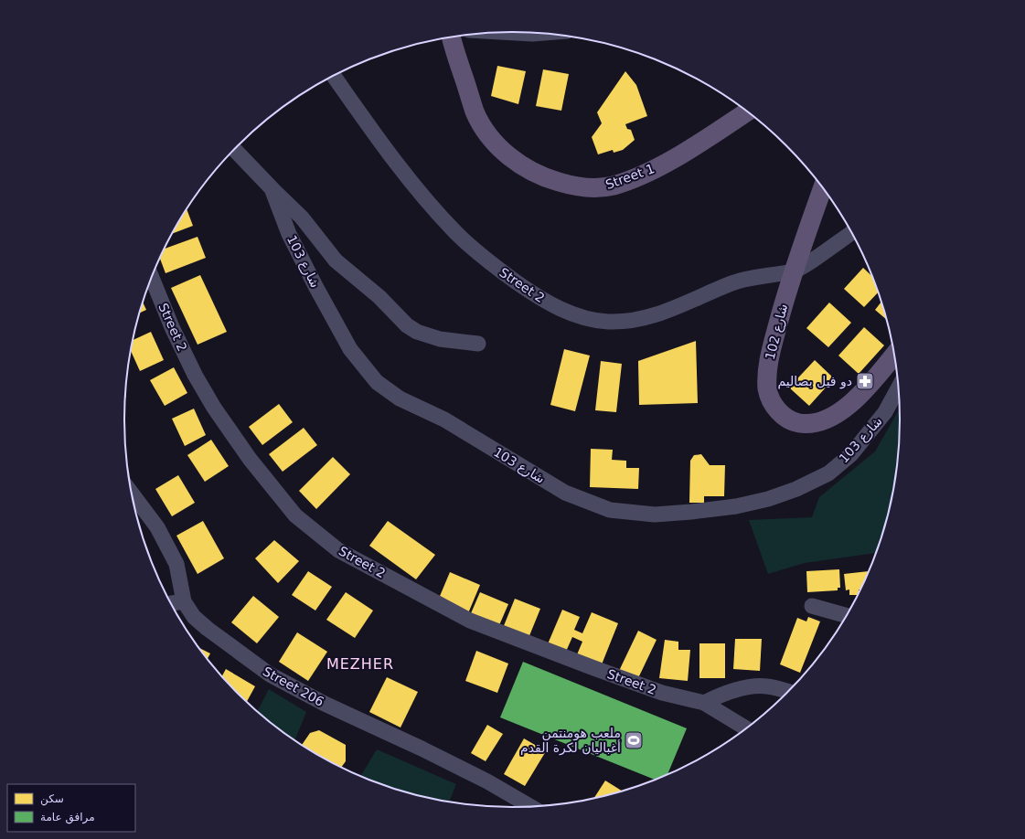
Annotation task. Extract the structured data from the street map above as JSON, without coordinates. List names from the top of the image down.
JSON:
{
  "streets": {
    "main road": ["Street 1", "شارع 102"],
    "street": ["شارع 103", "Street 2", "Street 206"]
  },
  "crossings": [
    ["Street 2", "شارع 102"]
  ],
  "districts": ["MEZHER"],
  "places": {
    "pharmacy": ["دو فيل بصاليم"],
    "sports": ["ملعب هومنتمن أغباليان لكرة القدم"]
  },
  "legend": ["سكن", "مرافق عامة"]
}
